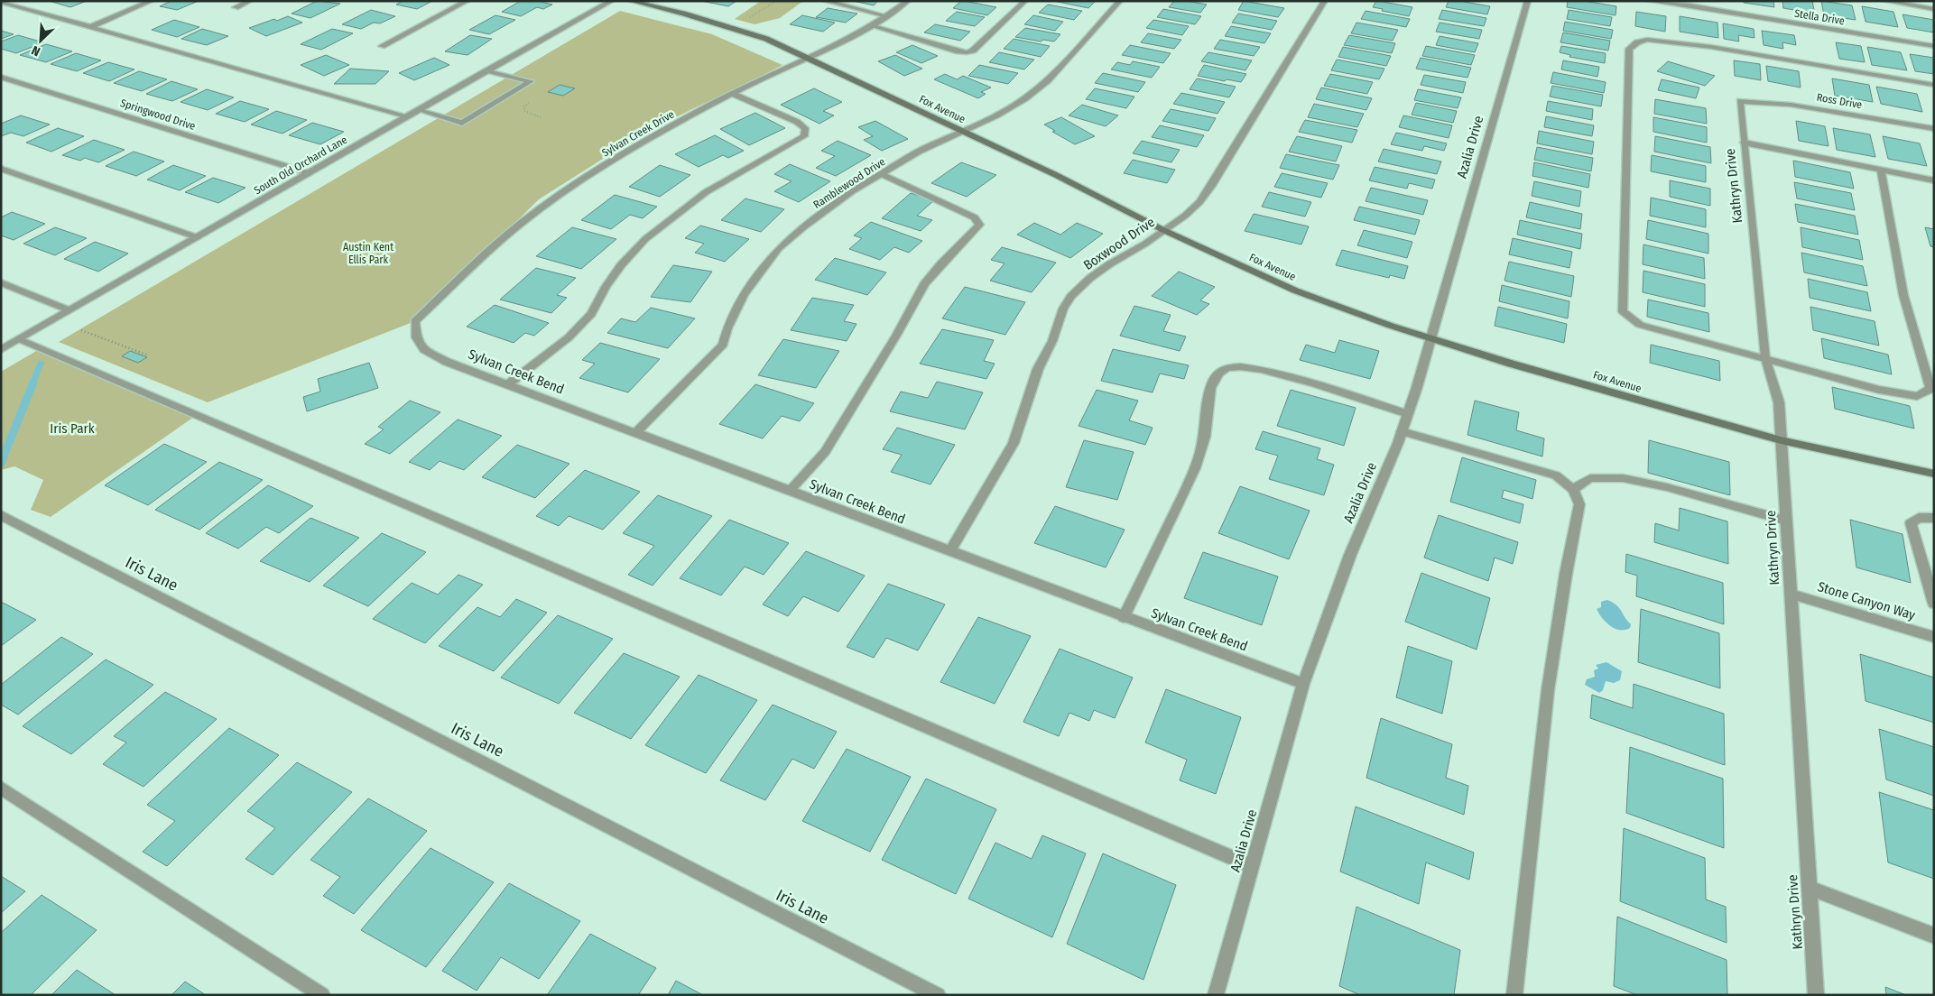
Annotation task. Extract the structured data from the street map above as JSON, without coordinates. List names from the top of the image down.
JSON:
{
  "streets": {
    "main road": ["Fox Avenue"],
    "street": [
      "Stella Drive",
      "Ross Drive",
      "Springwood Drive",
      "Sylvan Creek Drive",
      "Azalia Drive",
      "South Old Orchard Lane",
      "Ramblewood Drive",
      "Kathryn Drive",
      "Boxwood Drive",
      "Sylvan Creek Bend",
      "Iris Lane",
      "Stone Canyon Way"
    ]
  },
  "crossings": [
    ["Ross Drive", "Kathryn Drive"],
    ["Fox Avenue", "Sylvan Creek Drive"],
    ["Fox Avenue", "Azalia Drive"],
    ["Fox Avenue", "Ramblewood Drive"],
    ["Fox Avenue", "Kathryn Drive"],
    ["Fox Avenue", "Boxwood Drive"],
    ["Springwood Drive", "South Old Orchard Lane"],
    ["Sylvan Creek Drive", "Sylvan Creek Bend"],
    ["Azalia Drive", "Sylvan Creek Bend"],
    ["Ramblewood Drive", "Sylvan Creek Bend"],
    ["Kathryn Drive", "Stone Canyon Way"],
    ["Boxwood Drive", "Sylvan Creek Bend"]
  ],
  "parks": ["Austin Kent Ellis Park", "Iris Park"],
  "north": "bottom left"
}
